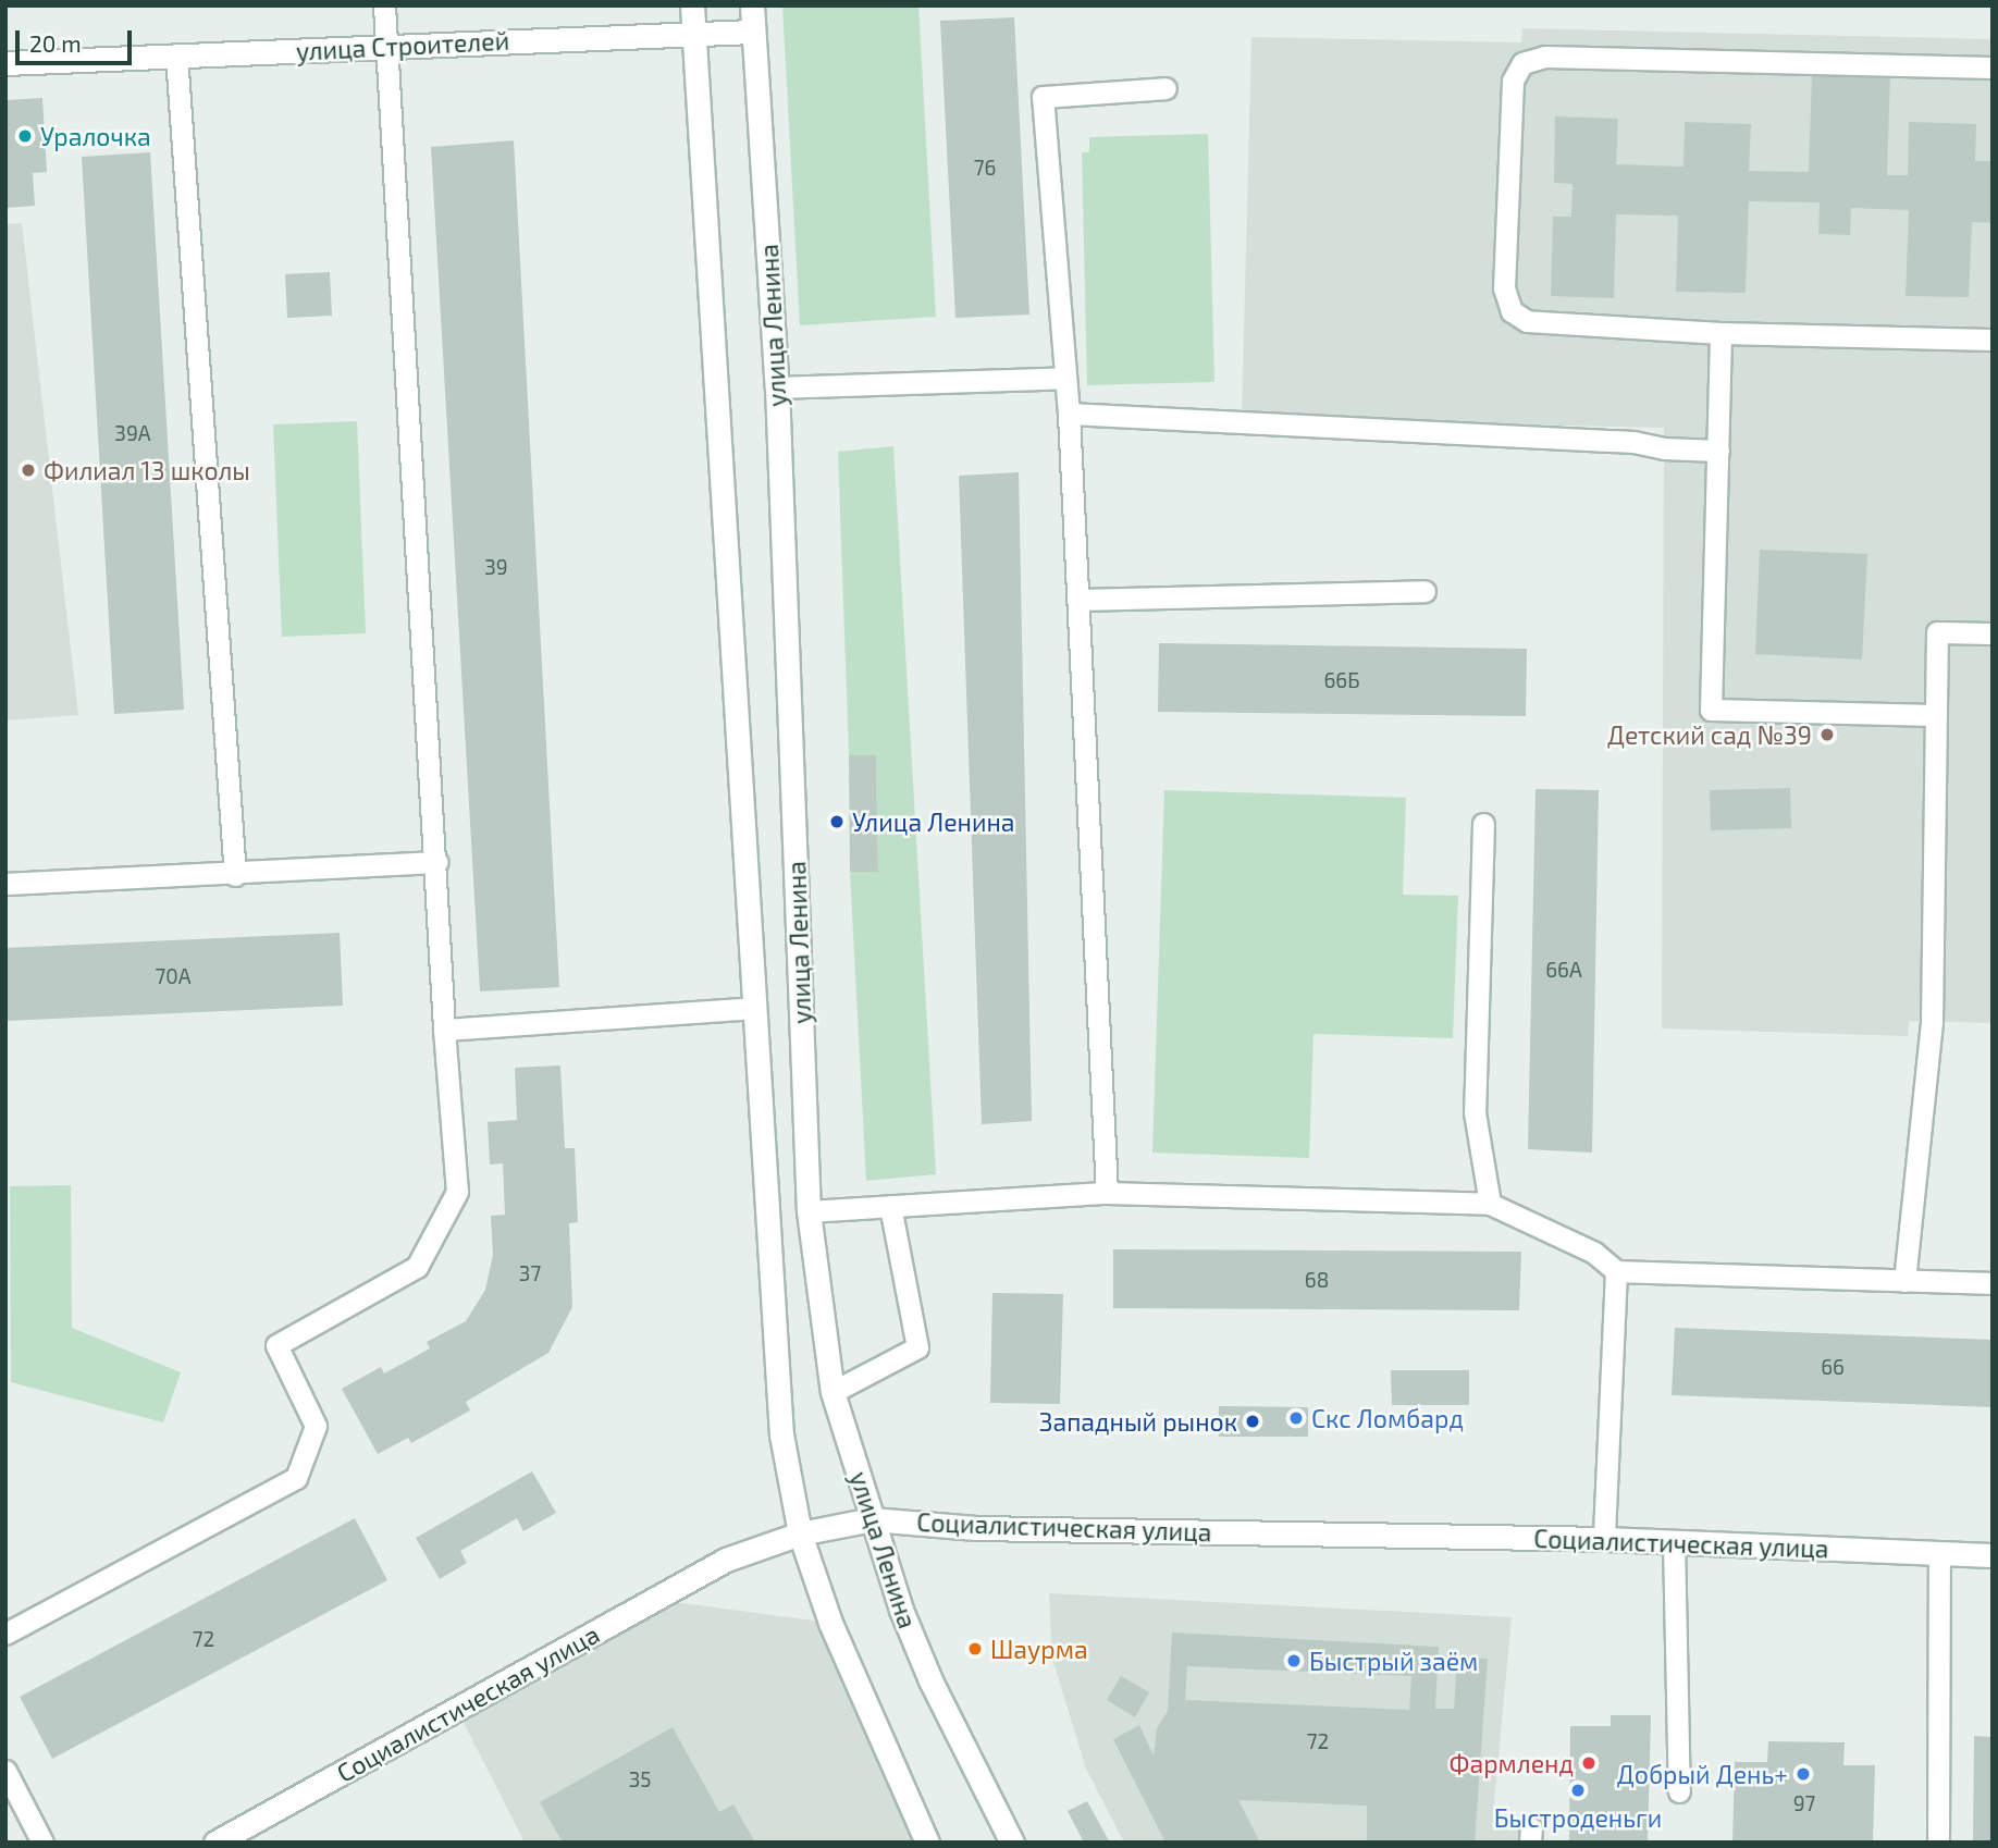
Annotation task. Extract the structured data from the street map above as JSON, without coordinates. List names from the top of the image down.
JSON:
{
  "streets": {
    "main road": ["улица Строителей", "улица Ленина", "Социалистическая улица"]
  },
  "crossings": [
    ["улица Строителей", "улица Ленина"],
    ["улица Ленина", "Социалистическая улица"]
  ],
  "places": [
    "Уралочка",
    "Филиал 13 школы",
    "Детский сад №39",
    "Улица Ленина",
    "Скс Ломбард",
    "Западный рынок",
    "Шаурма",
    "Быстрый заём",
    "Фармленд",
    "Добрый День+",
    "Быстроденьги"
  ],
  "house_numbers": [
    "76",
    "39А",
    "39",
    "66Б",
    "66А",
    "70А",
    "37",
    "68",
    "66",
    "72",
    "72",
    "35",
    "97"
  ],
  "scale_bar": "20 m"
}
